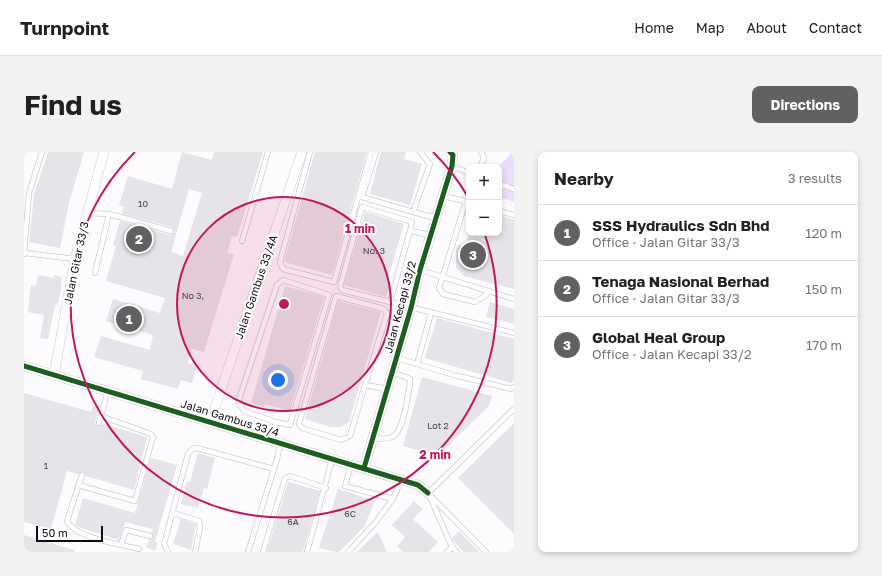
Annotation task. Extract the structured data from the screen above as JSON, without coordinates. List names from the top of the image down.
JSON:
{
  "streets": {
    "street": [
      "Jalan Gitar 33/3",
      "Jalan Gambus 33/4A",
      "Jalan Kecapi 33/2",
      "Jalan Gambus 33/4"
    ]
  },
  "crossings": [
    ["Jalan Gitar 33/3", "Jalan Gambus 33/4"],
    ["Jalan Gambus 33/4A", "Jalan Gambus 33/4"],
    ["Jalan Kecapi 33/2", "Jalan Gambus 33/4"]
  ],
  "house_numbers": [
    "10",
    "No. 3",
    "No 3,",
    "Lot 2",
    "1",
    "6C",
    "6A"
  ],
  "scale_bar": "50 m",
  "page": {
    "header": "Turnpoint",
    "nav": [
      "Home",
      "Map",
      "About",
      "Contact"
    ],
    "buttons": "Directions",
    "title": "Find us",
    "heading": ["Nearby", "3 results"],
    "map_buttons": ["+", "−"],
    "list": [
      {
        "mark": "1",
        "name": "SSS Hydraulics Sdn Bhd",
        "note": "Office · Jalan Gitar 33/3",
        "value": "120 m"
      },
      {
        "mark": "2",
        "name": "Tenaga Nasional Berhad",
        "note": "Office · Jalan Gitar 33/3",
        "value": "150 m"
      },
      {
        "mark": "3",
        "name": "Global Heal Group",
        "note": "Office · Jalan Kecapi 33/2",
        "value": "170 m"
      }
    ],
    "pins": ["2", "3", "1"],
    "scale": "50 m"
  },
  "rings": ["1 min", "2 min"]
}
